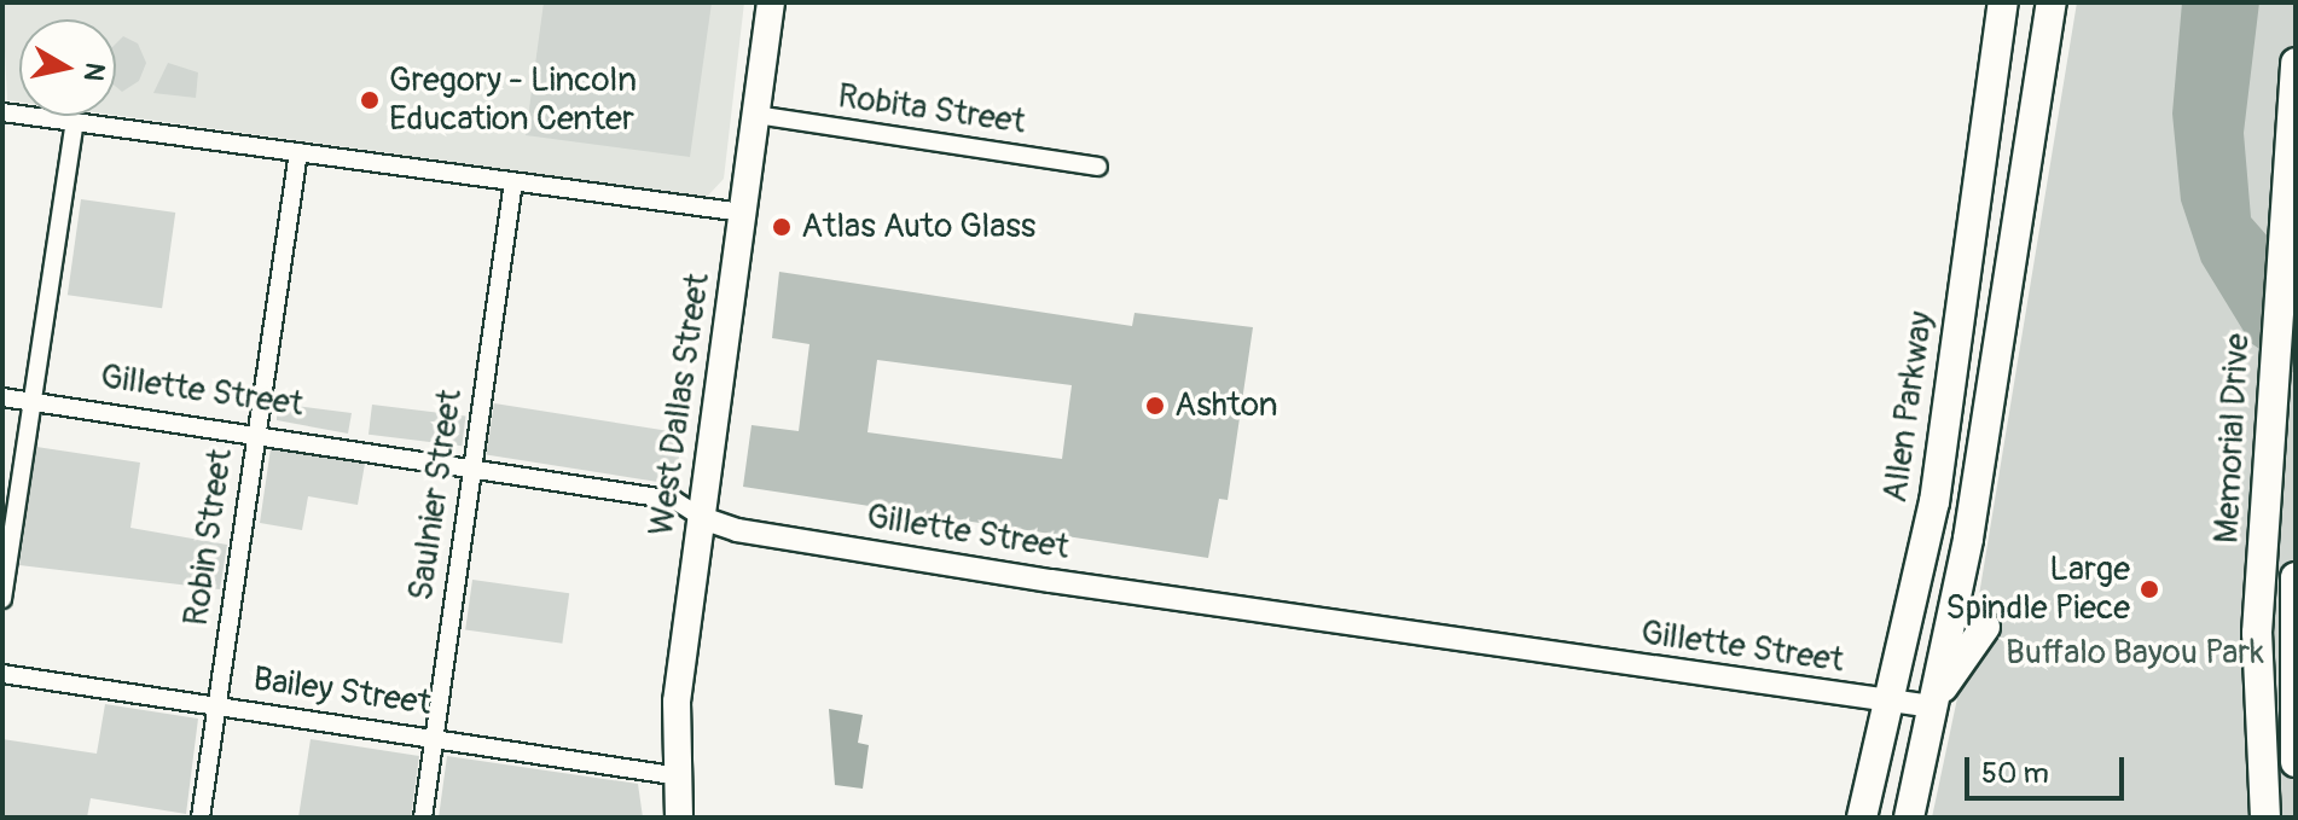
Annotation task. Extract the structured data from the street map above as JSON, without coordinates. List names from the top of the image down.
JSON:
{
  "streets": {
    "main road": ["West Dallas Street", "Allen Parkway", "Memorial Drive"],
    "street": [
      "Robita Street",
      "Gillette Street",
      "Saulnier Street",
      "Robin Street",
      "Bailey Street"
    ]
  },
  "crossings": [
    ["Robita Street", "West Dallas Street"],
    ["Gillette Street", "West Dallas Street"],
    ["Gillette Street", "Allen Parkway"],
    ["Gillette Street", "Saulnier Street"],
    ["Gillette Street", "Robin Street"],
    ["West Dallas Street", "Bailey Street"],
    ["Saulnier Street", "Bailey Street"],
    ["Robin Street", "Bailey Street"]
  ],
  "parks": ["Buffalo Bayou Park"],
  "places": [
    "Gregory - Lincoln Education Center",
    "Atlas Auto Glass",
    "Ashton",
    "Large Spindle Piece"
  ],
  "scale_bar": "50 m",
  "north": "right"
}
